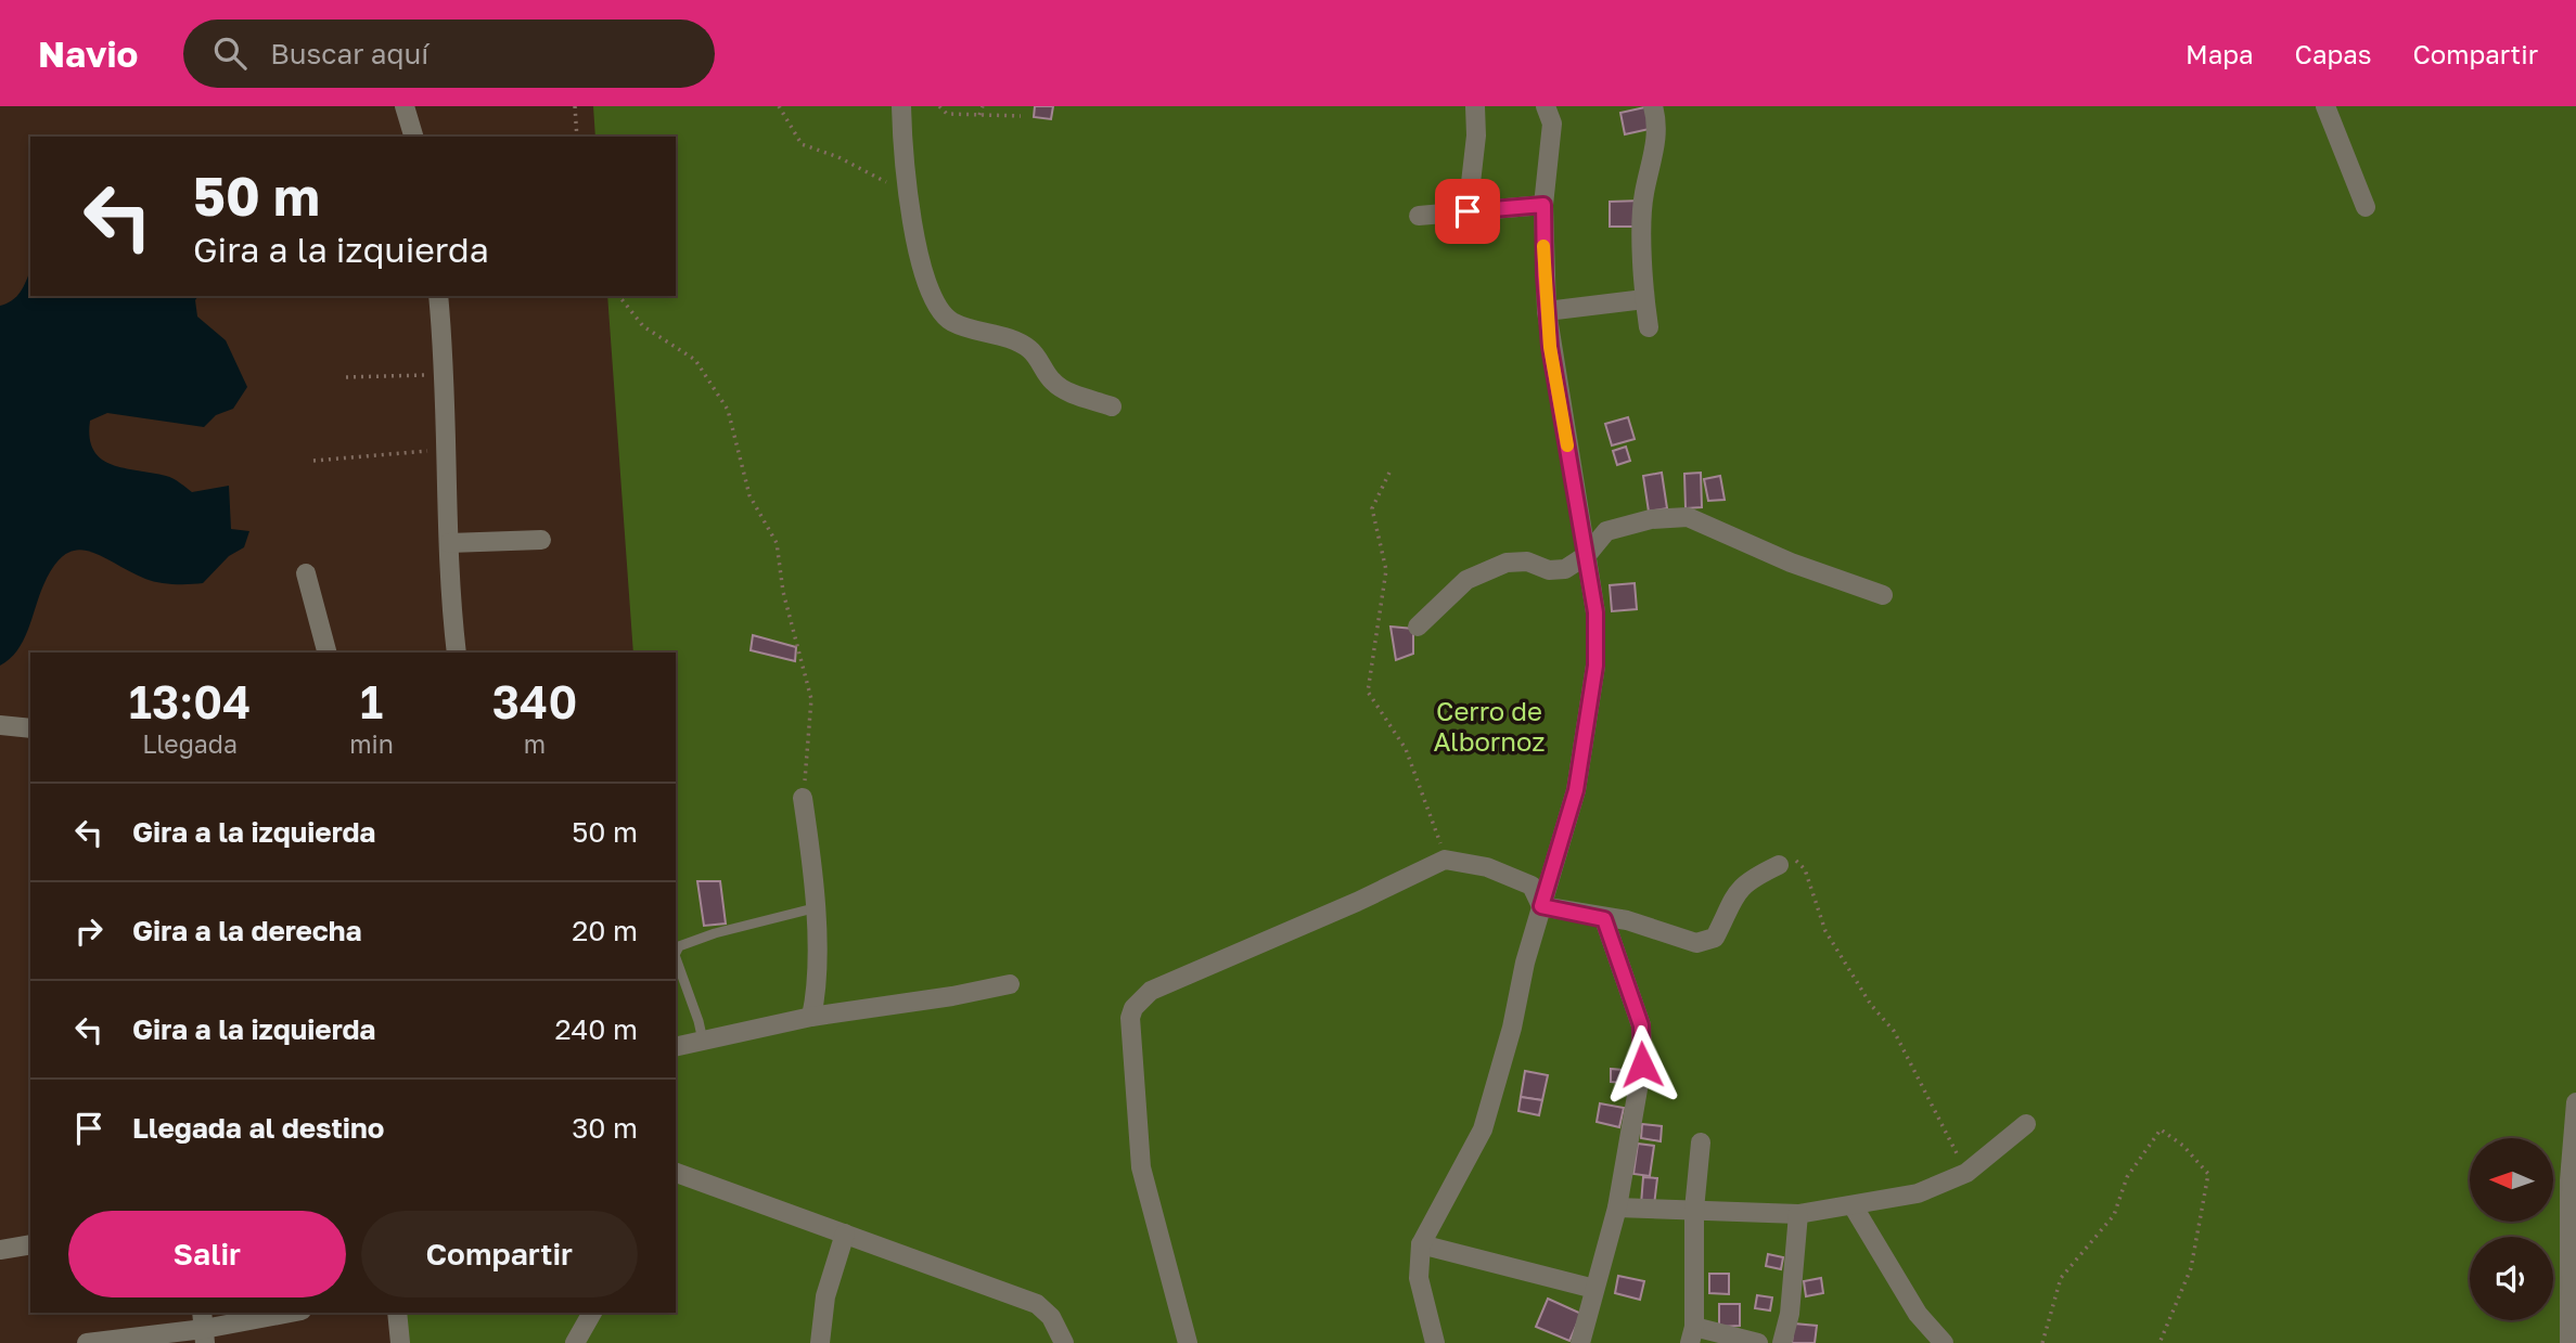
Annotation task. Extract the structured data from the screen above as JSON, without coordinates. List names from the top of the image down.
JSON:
{
  "parks": ["Cerro de Albornoz"],
  "north": "left",
  "page": {
    "header": "Navio",
    "search": "Buscar aquí",
    "nav": ["Mapa", "Capas", "Compartir"],
    "turn": ["50 m", "Gira a la izquierda"],
    "eta": [
      "13:04",
      "Llegada",
      "1",
      "min",
      "340",
      "m"
    ],
    "list": [
      {
        "name": "Gira a la izquierda",
        "value": "50 m"
      },
      {
        "name": "Gira a la derecha",
        "value": "20 m"
      },
      {
        "name": "Gira a la izquierda",
        "value": "240 m"
      },
      {
        "name": "Llegada al destino",
        "value": "30 m"
      }
    ],
    "buttons": ["Salir", "Compartir"]
  }
}
